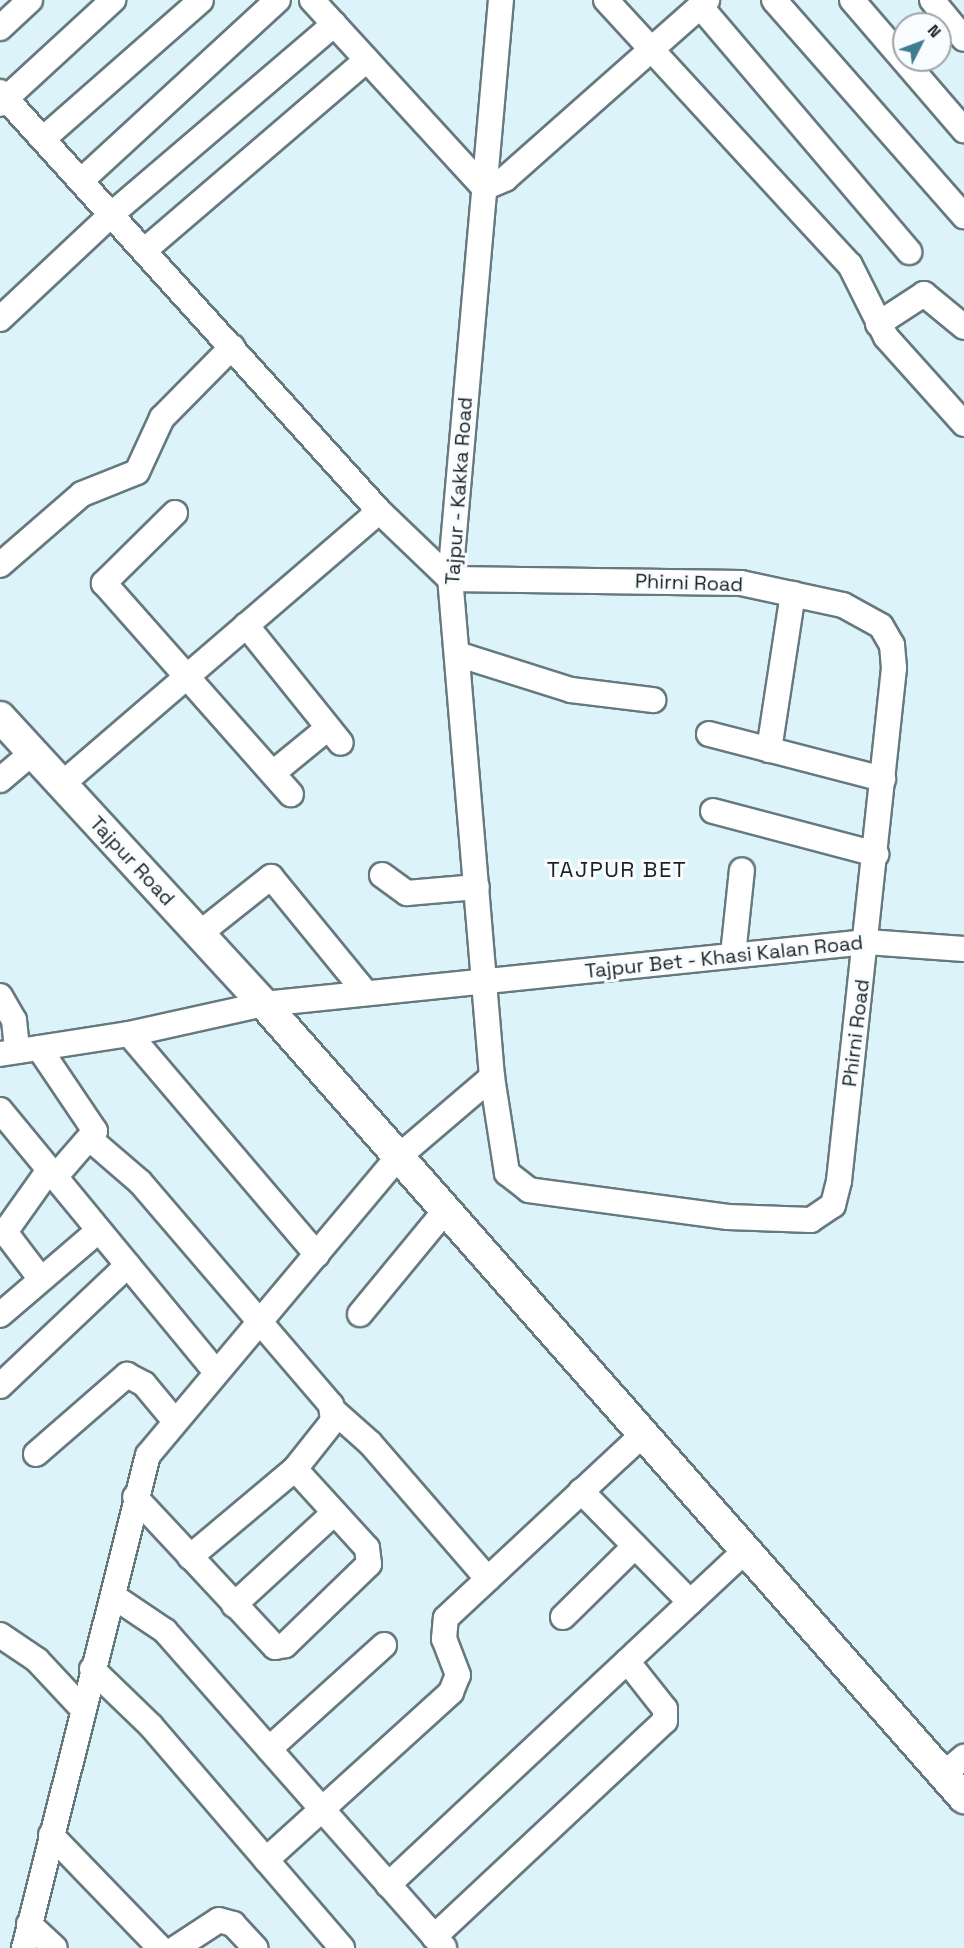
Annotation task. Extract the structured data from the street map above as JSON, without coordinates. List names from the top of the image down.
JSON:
{
  "streets": {
    "main road": ["Tajpur Road"],
    "street": ["Tajpur - Kakka Road", "Phirni Road", "Tajpur Bet - Khasi Kalan Road"]
  },
  "crossings": [
    ["Tajpur - Kakka Road", "Phirni Road"],
    ["Tajpur - Kakka Road", "Tajpur Bet - Khasi Kalan Road"],
    ["Phirni Road", "Tajpur Bet - Khasi Kalan Road"],
    ["Tajpur Road", "Tajpur Bet - Khasi Kalan Road"]
  ],
  "districts": ["TAJPUR BET"],
  "north": "top right"
}
